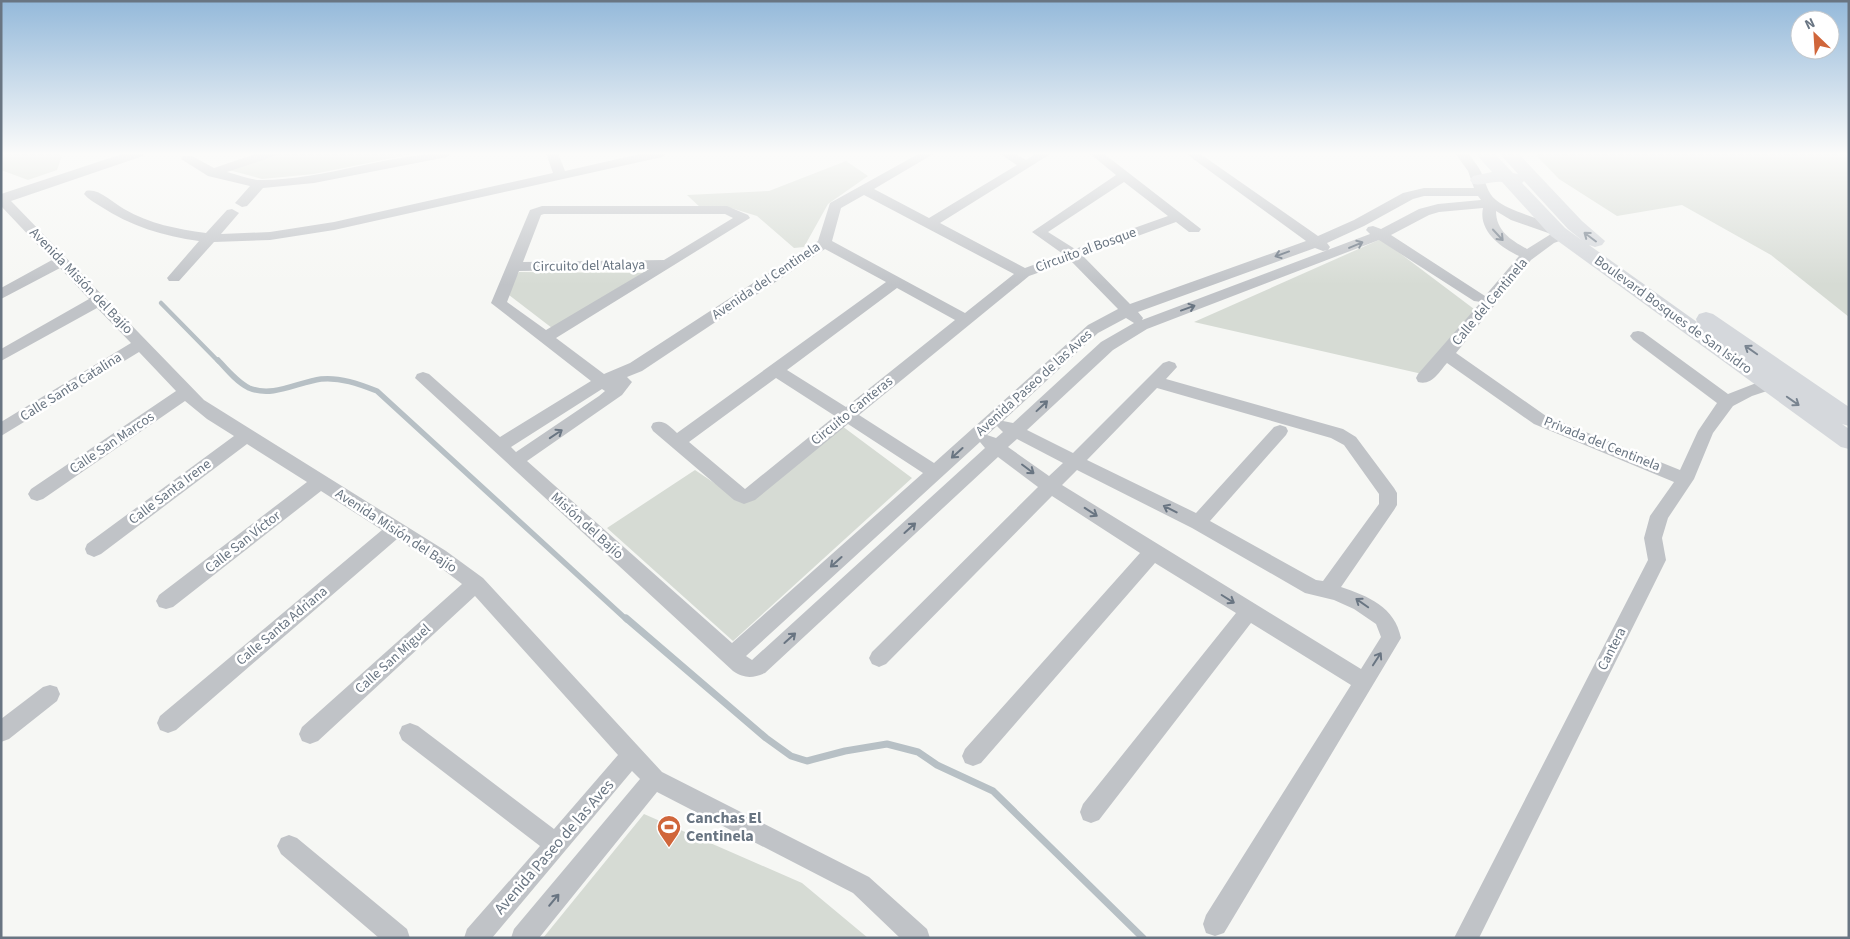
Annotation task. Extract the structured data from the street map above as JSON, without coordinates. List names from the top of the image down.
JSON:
{
  "streets": {
    "main road": ["Boulevard Bosques de San Isidro"],
    "street": [
      "Circuito al Bosque",
      "Circuito del Atalaya",
      "Avenida Misión del Bajío",
      "Avenida del Centinela",
      "Calle del Centinela",
      "Avenida Paseo de las Aves",
      "Calle Santa Catalina",
      "Circuito Canteras",
      "Calle San Marcos",
      "Privada del Centinela",
      "Calle Santa Irene",
      "Misión del Bajío",
      "Calle San Víctor",
      "Calle Santa Adriana",
      "Cantera",
      "Calle San Miguel"
    ]
  },
  "crossings": [
    ["Circuito al Bosque", "Circuito Canteras"],
    ["Circuito del Atalaya", "Avenida del Centinela"],
    ["Avenida Misión del Bajío", "Avenida Paseo de las Aves"],
    ["Avenida Misión del Bajío", "Calle Santa Catalina"],
    ["Avenida Misión del Bajío", "Calle San Marcos"],
    ["Avenida Misión del Bajío", "Calle Santa Irene"],
    ["Avenida Misión del Bajío", "Calle San Víctor"],
    ["Avenida Misión del Bajío", "Calle Santa Adriana"],
    ["Avenida Misión del Bajío", "Calle San Miguel"],
    ["Avenida del Centinela", "Misión del Bajío"],
    ["Calle del Centinela", "Boulevard Bosques de San Isidro"],
    ["Calle del Centinela", "Privada del Centinela"],
    ["Boulevard Bosques de San Isidro", "Cantera"],
    ["Avenida Paseo de las Aves", "Misión del Bajío"],
    ["Privada del Centinela", "Cantera"]
  ],
  "places": {
    "sports": ["Canchas El Centinela"]
  },
  "north": "top left"
}
